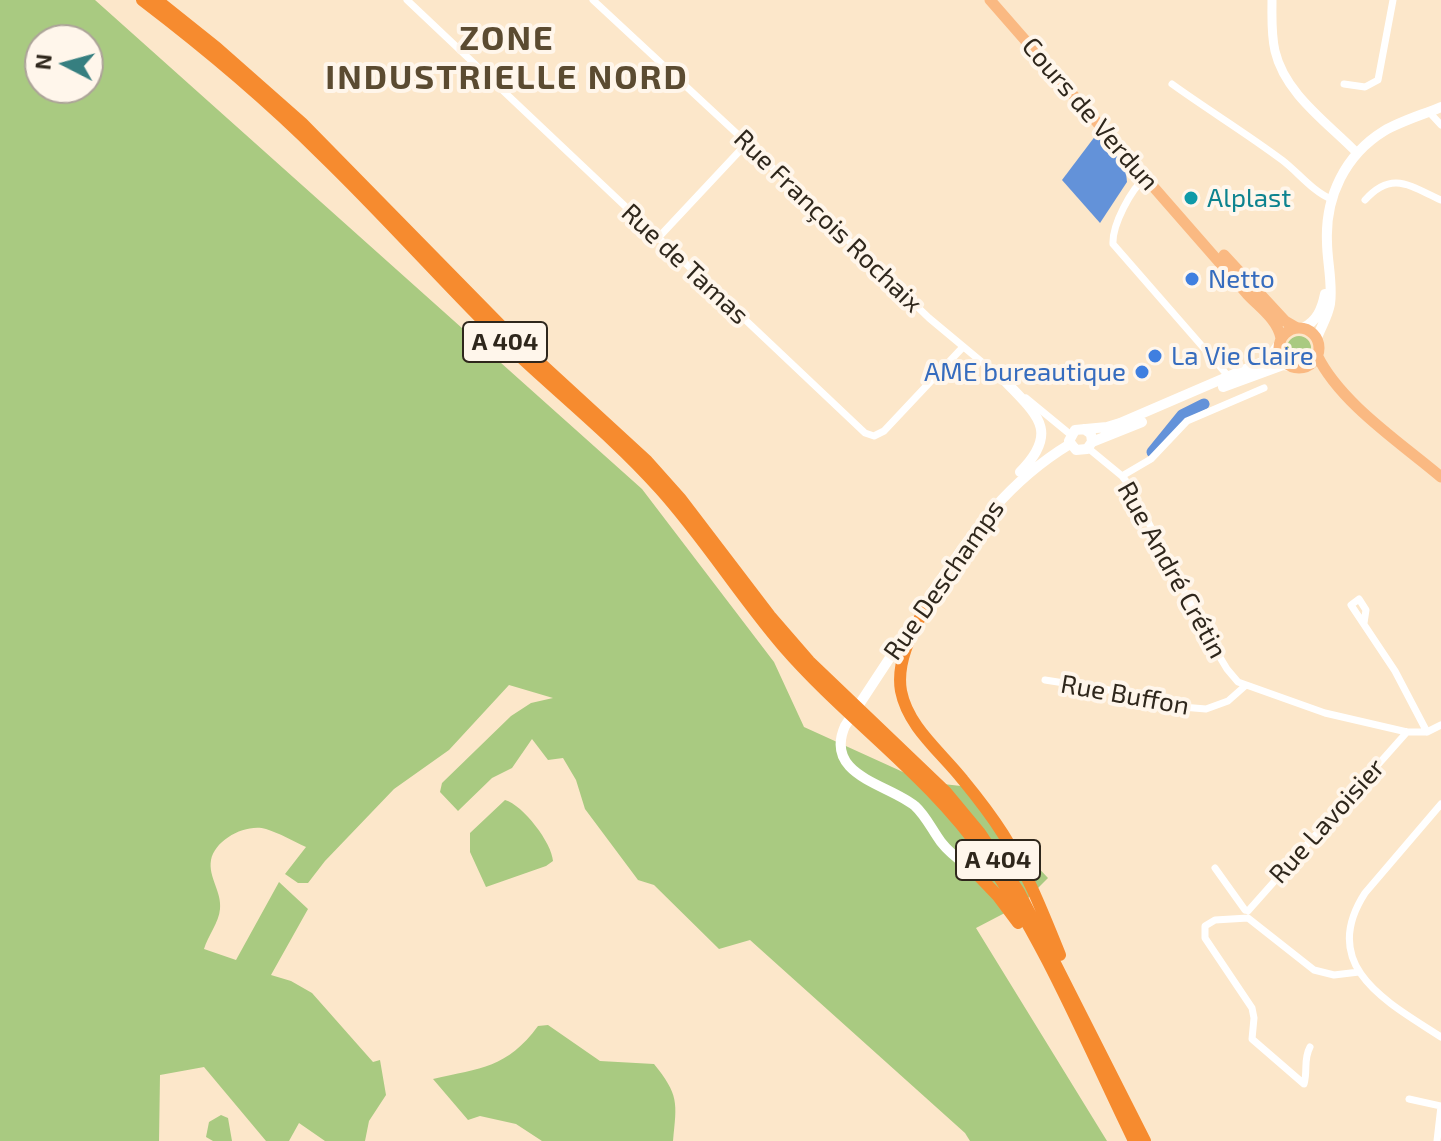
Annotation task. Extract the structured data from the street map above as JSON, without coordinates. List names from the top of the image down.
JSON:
{
  "streets": {
    "highway": ["A 404"],
    "main road": ["Cours de Verdun", "Rue Deschamps"],
    "street": [
      "Rue François Rochaix",
      "Rue de Tamas",
      "Rue André Crétin",
      "Rue Buffon",
      "Rue Lavoisier"
    ]
  },
  "crossings": [
    ["Rue François Rochaix", "Rue de Tamas"],
    ["Rue François Rochaix", "Rue André Crétin"],
    ["Rue François Rochaix", "Rue Deschamps"],
    ["Rue André Crétin", "Rue Deschamps"],
    ["Rue André Crétin", "Rue Buffon"],
    ["Rue André Crétin", "Rue Lavoisier"]
  ],
  "districts": ["ZONE INDUSTRIELLE NORD"],
  "places": [
    "Alplast",
    "Netto",
    "La Vie Claire",
    "AME bureautique"
  ],
  "north": "left"
}
